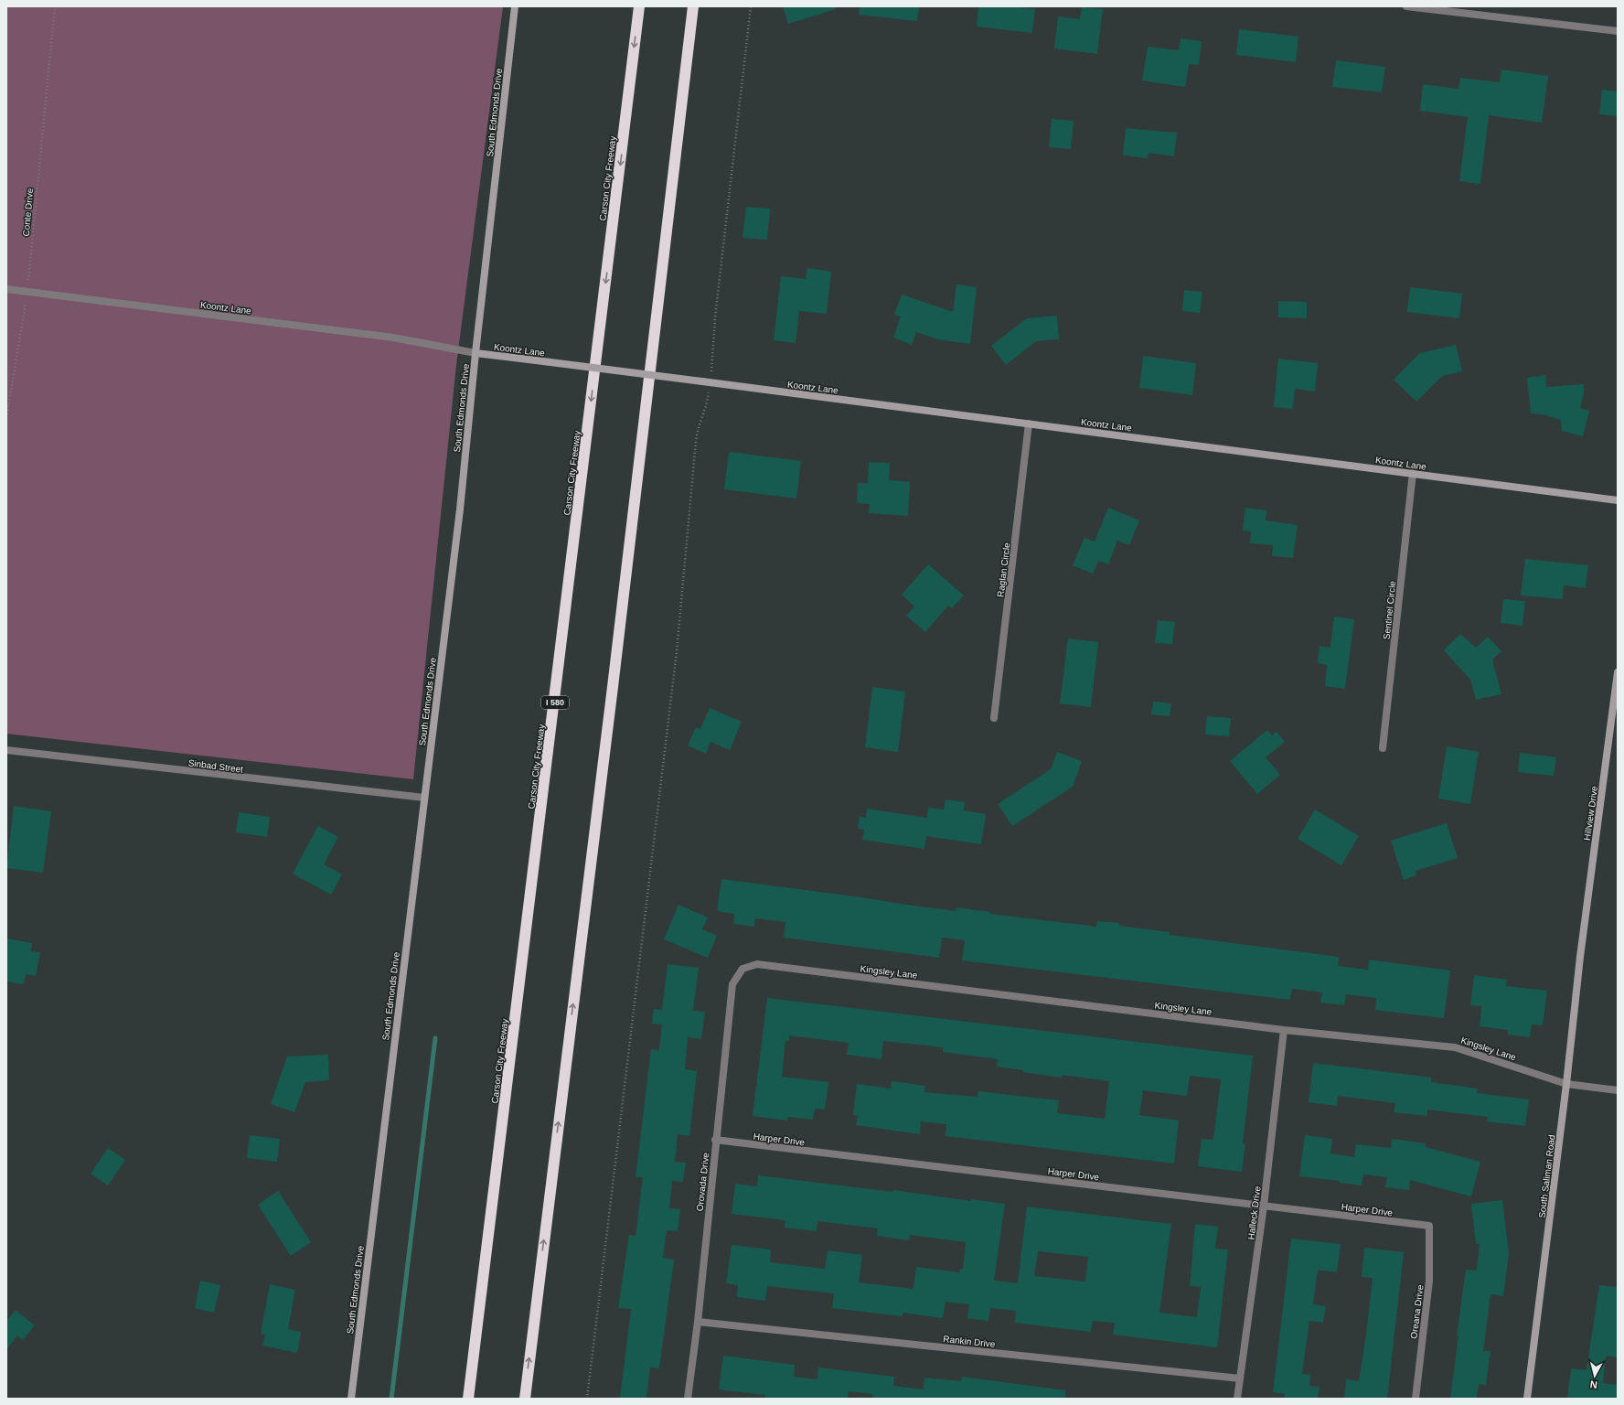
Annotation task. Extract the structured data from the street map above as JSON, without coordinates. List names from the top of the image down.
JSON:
{
  "streets": {
    "highway": ["Carson City Freeway", "I 580"],
    "street": [
      "South Edmonds Drive",
      "Koontz Lane",
      "Raglan Circle",
      "Sentinel Circle",
      "Sinbad Street",
      "Hillview Drive",
      "Kingsley Lane",
      "Harper Drive",
      "South Saliman Road",
      "Orovada Drive",
      "Halleck Drive",
      "Oreana Drive",
      "Rankin Drive"
    ],
    "path": ["Conte Drive"]
  },
  "crossings": [
    ["South Edmonds Drive", "Koontz Lane"],
    ["South Edmonds Drive", "Sinbad Street"],
    ["Conte Drive", "Koontz Lane"],
    ["Koontz Lane", "Raglan Circle"],
    ["Koontz Lane", "Sentinel Circle"],
    ["Hillview Drive", "South Saliman Road"],
    ["Kingsley Lane", "South Saliman Road"],
    ["Kingsley Lane", "Orovada Drive"],
    ["Kingsley Lane", "Halleck Drive"],
    ["Harper Drive", "Orovada Drive"],
    ["Harper Drive", "Halleck Drive"],
    ["Harper Drive", "Oreana Drive"],
    ["Orovada Drive", "Rankin Drive"],
    ["Halleck Drive", "Rankin Drive"]
  ],
  "north": "bottom"
}
